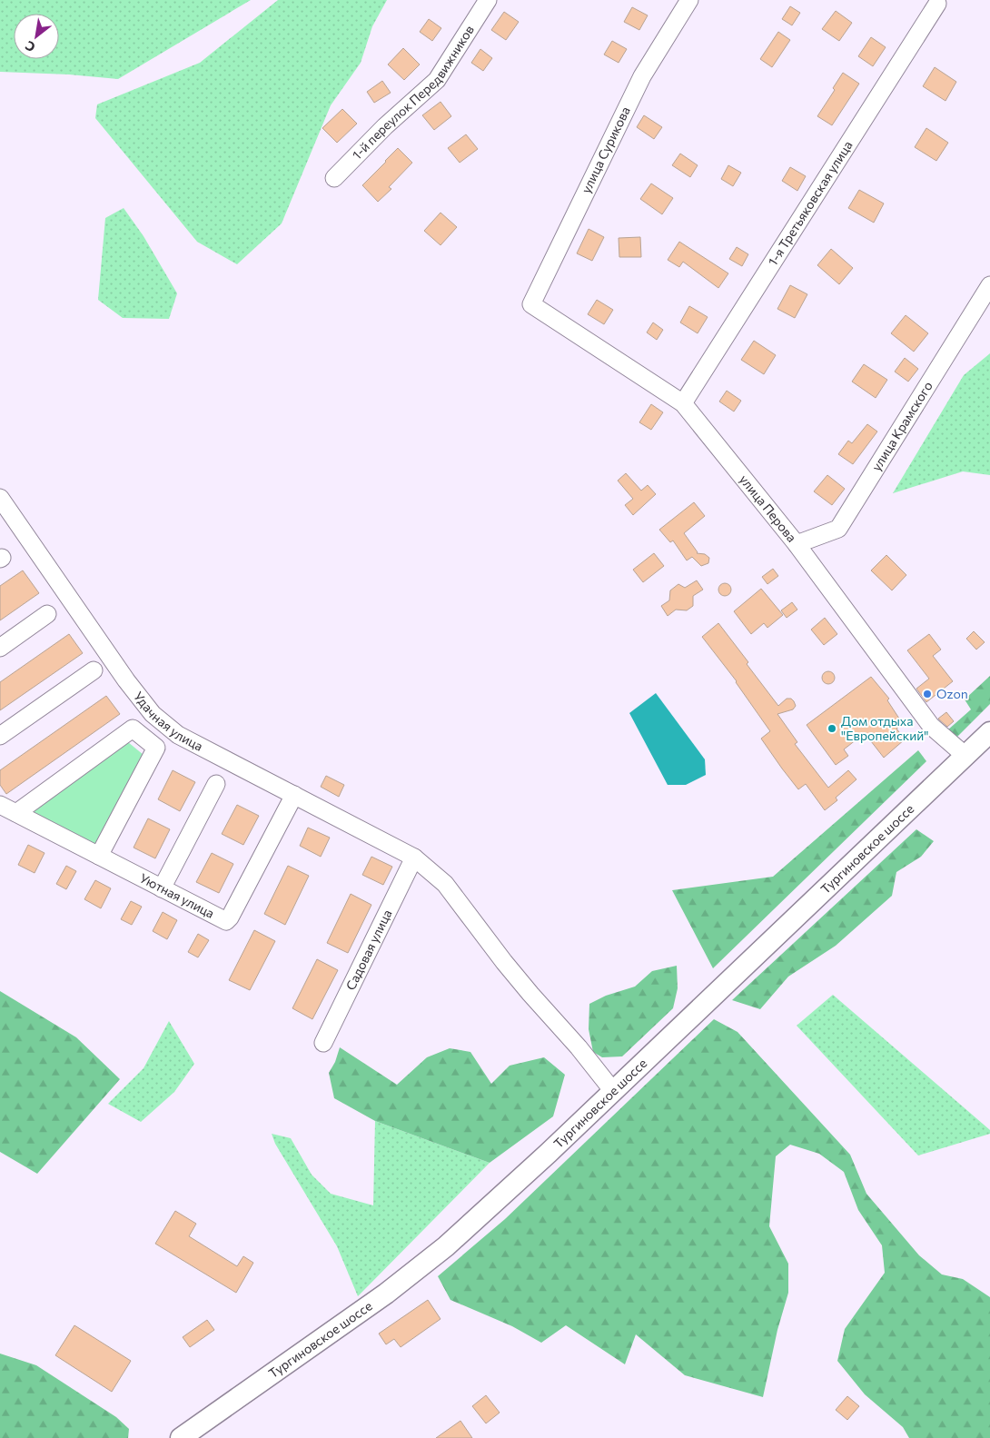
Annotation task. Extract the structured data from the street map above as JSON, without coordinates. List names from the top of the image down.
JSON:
{
  "streets": {
    "main road": ["Тургиновское шоссе"],
    "street": [
      "1-й переулок Передвижников",
      "улица Сурикова",
      "1-я Третьяковская улица",
      "улица Крамского",
      "улица Перова",
      "Удачная улица",
      "Уютная улица",
      "Садовая улица"
    ]
  },
  "crossings": [
    ["улица Сурикова", "улица Перова"],
    ["1-я Третьяковская улица", "улица Перова"],
    ["улица Крамского", "улица Перова"],
    ["улица Перова", "Тургиновское шоссе"],
    ["Удачная улица", "Тургиновское шоссе"],
    ["Удачная улица", "Уютная улица"],
    ["Удачная улица", "Садовая улица"]
  ],
  "places": ["Ozon", "Дом отдыха \"Европейский\""],
  "north": "bottom left"
}
